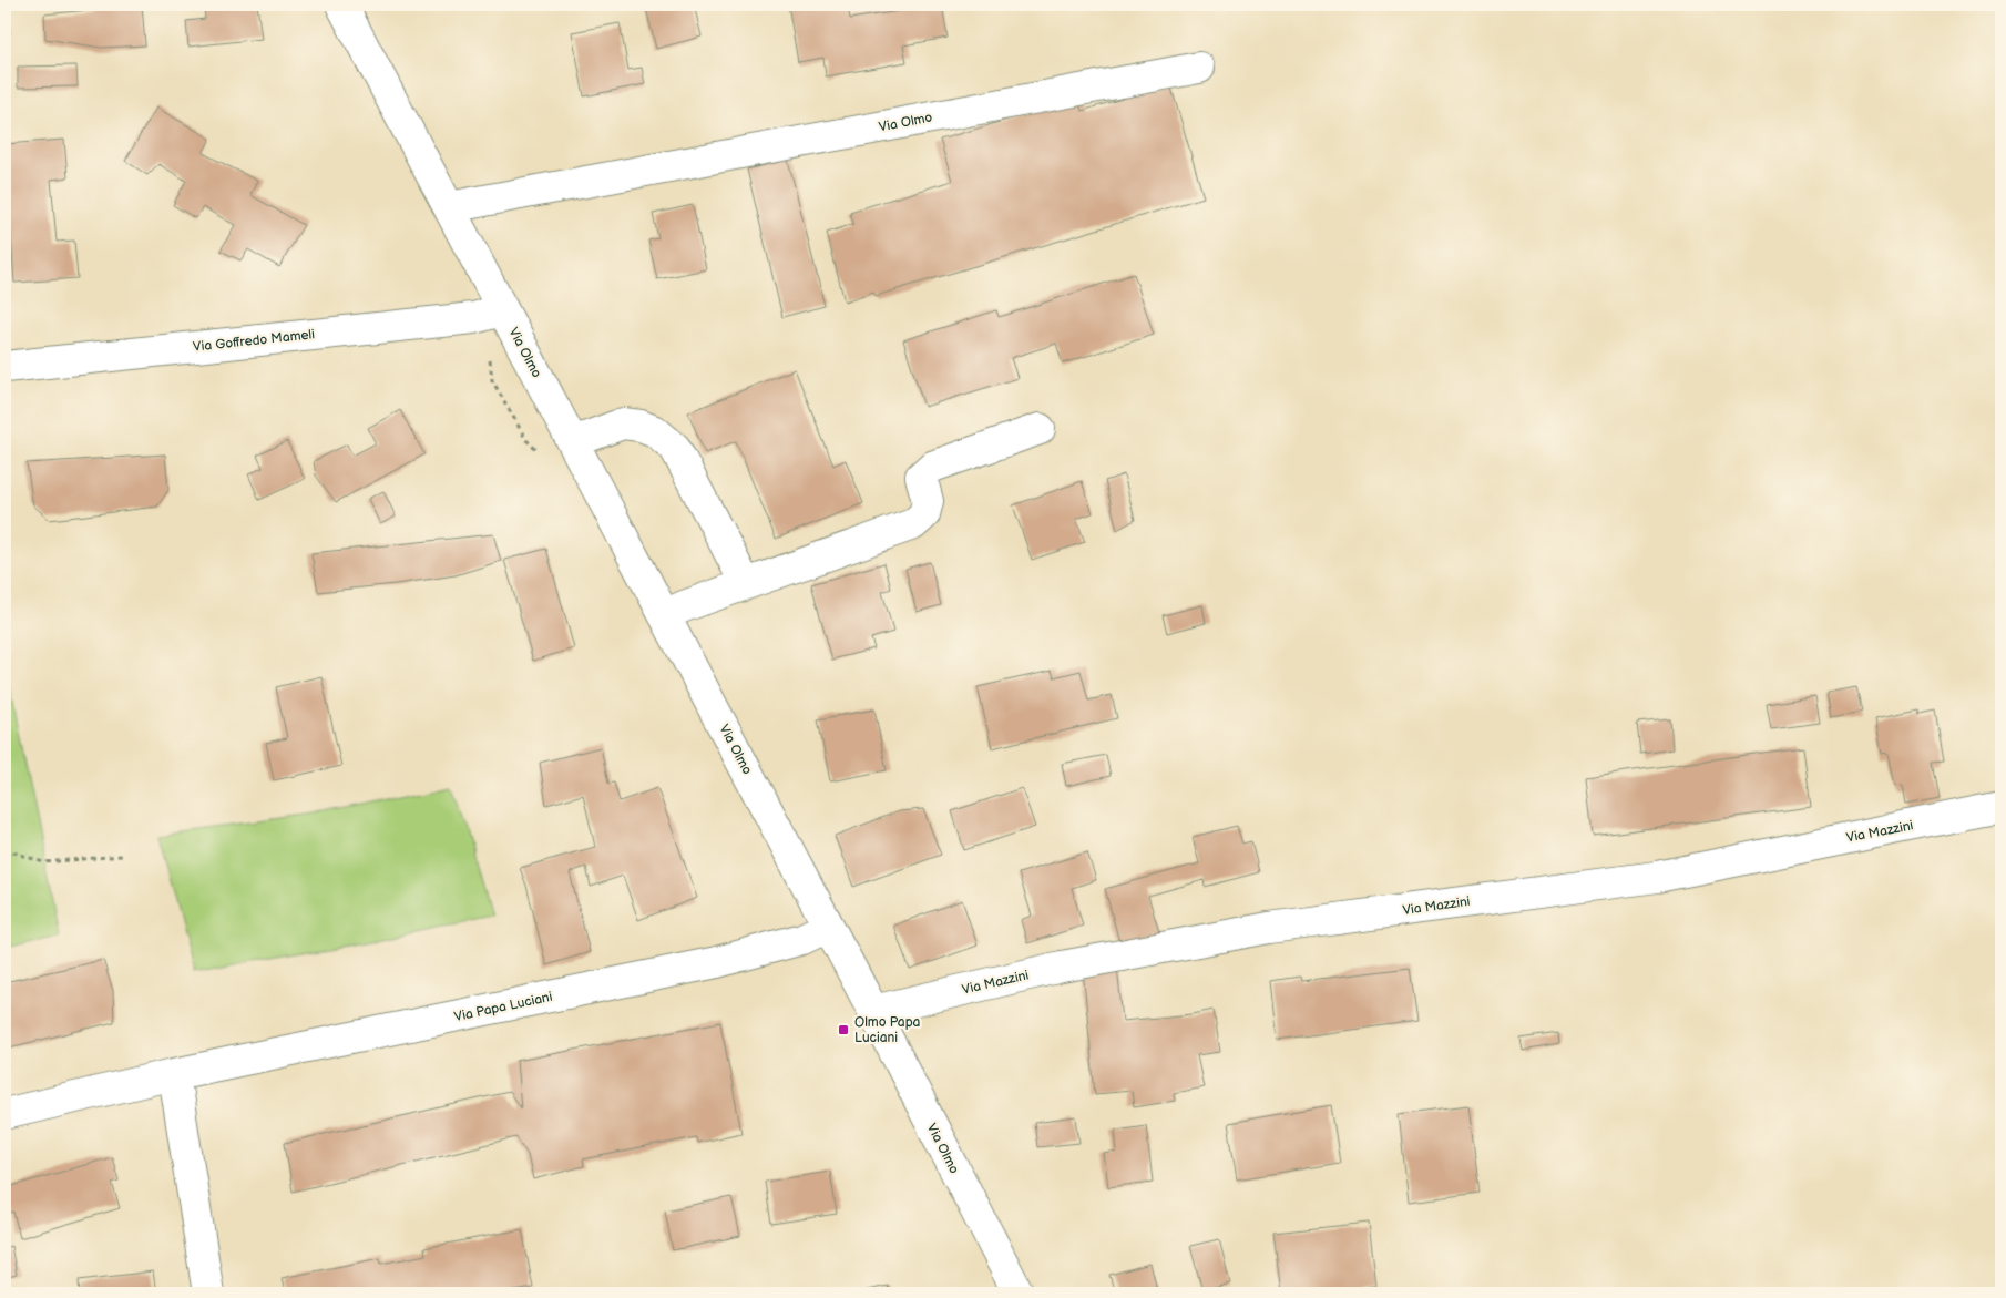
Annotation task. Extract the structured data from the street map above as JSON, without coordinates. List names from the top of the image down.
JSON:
{
  "streets": {
    "street": [
      "Via Olmo",
      "Via Goffredo Mameli",
      "Via Mazzini",
      "Via Papa Luciani"
    ]
  },
  "crossings": [
    ["Via Olmo", "Via Goffredo Mameli"],
    ["Via Olmo", "Via Mazzini"],
    ["Via Olmo", "Via Papa Luciani"]
  ],
  "places": {
    "transit": ["Olmo Papa Luciani"]
  }
}
